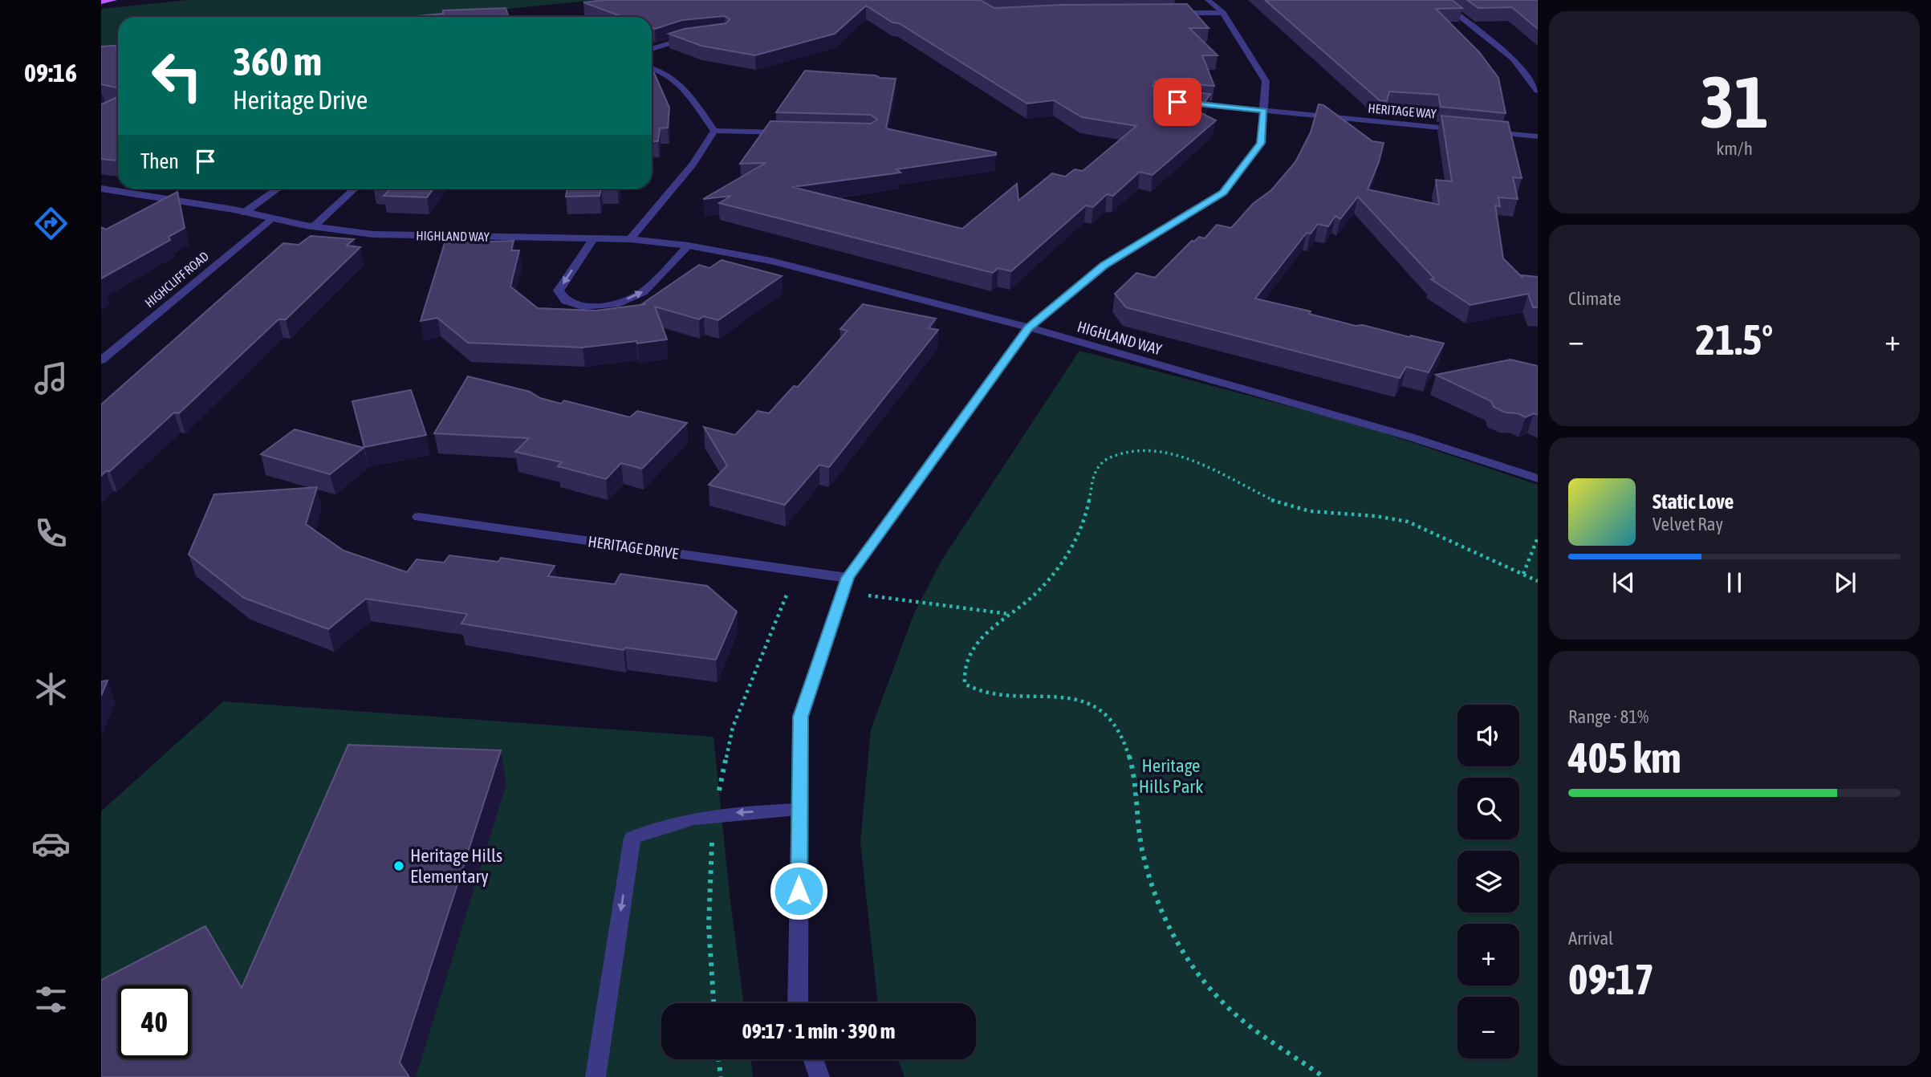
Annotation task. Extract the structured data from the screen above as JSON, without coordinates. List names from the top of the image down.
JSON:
{
  "streets": {
    "street": [
      "HERITAGE WAY",
      "HIGHLAND WAY",
      "HIGHCLIFF ROAD",
      "HERITAGE DRIVE"
    ]
  },
  "crossings": [
    ["HIGHLAND WAY", "HIGHCLIFF ROAD"]
  ],
  "parks": ["Heritage Hills Park"],
  "places": ["Heritage Hills Elementary"],
  "page": {
    "tabs": "09:16",
    "tile": [
      ["31", "km/h"],
      "Climate",
      ["Range · 81%", "405 km"],
      ["Arrival", "09:17"]
    ],
    "turn": ["360 m", "Heritage Drive"],
    "then": "Then",
    "heat": ["−", "21.5°", "+"],
    "song": ["Static Love", "Velvet Ray"],
    "map_buttons": ["+", "−"],
    "limit": "40",
    "trip": "09:17 · 1 min · 390 m"
  }
}
